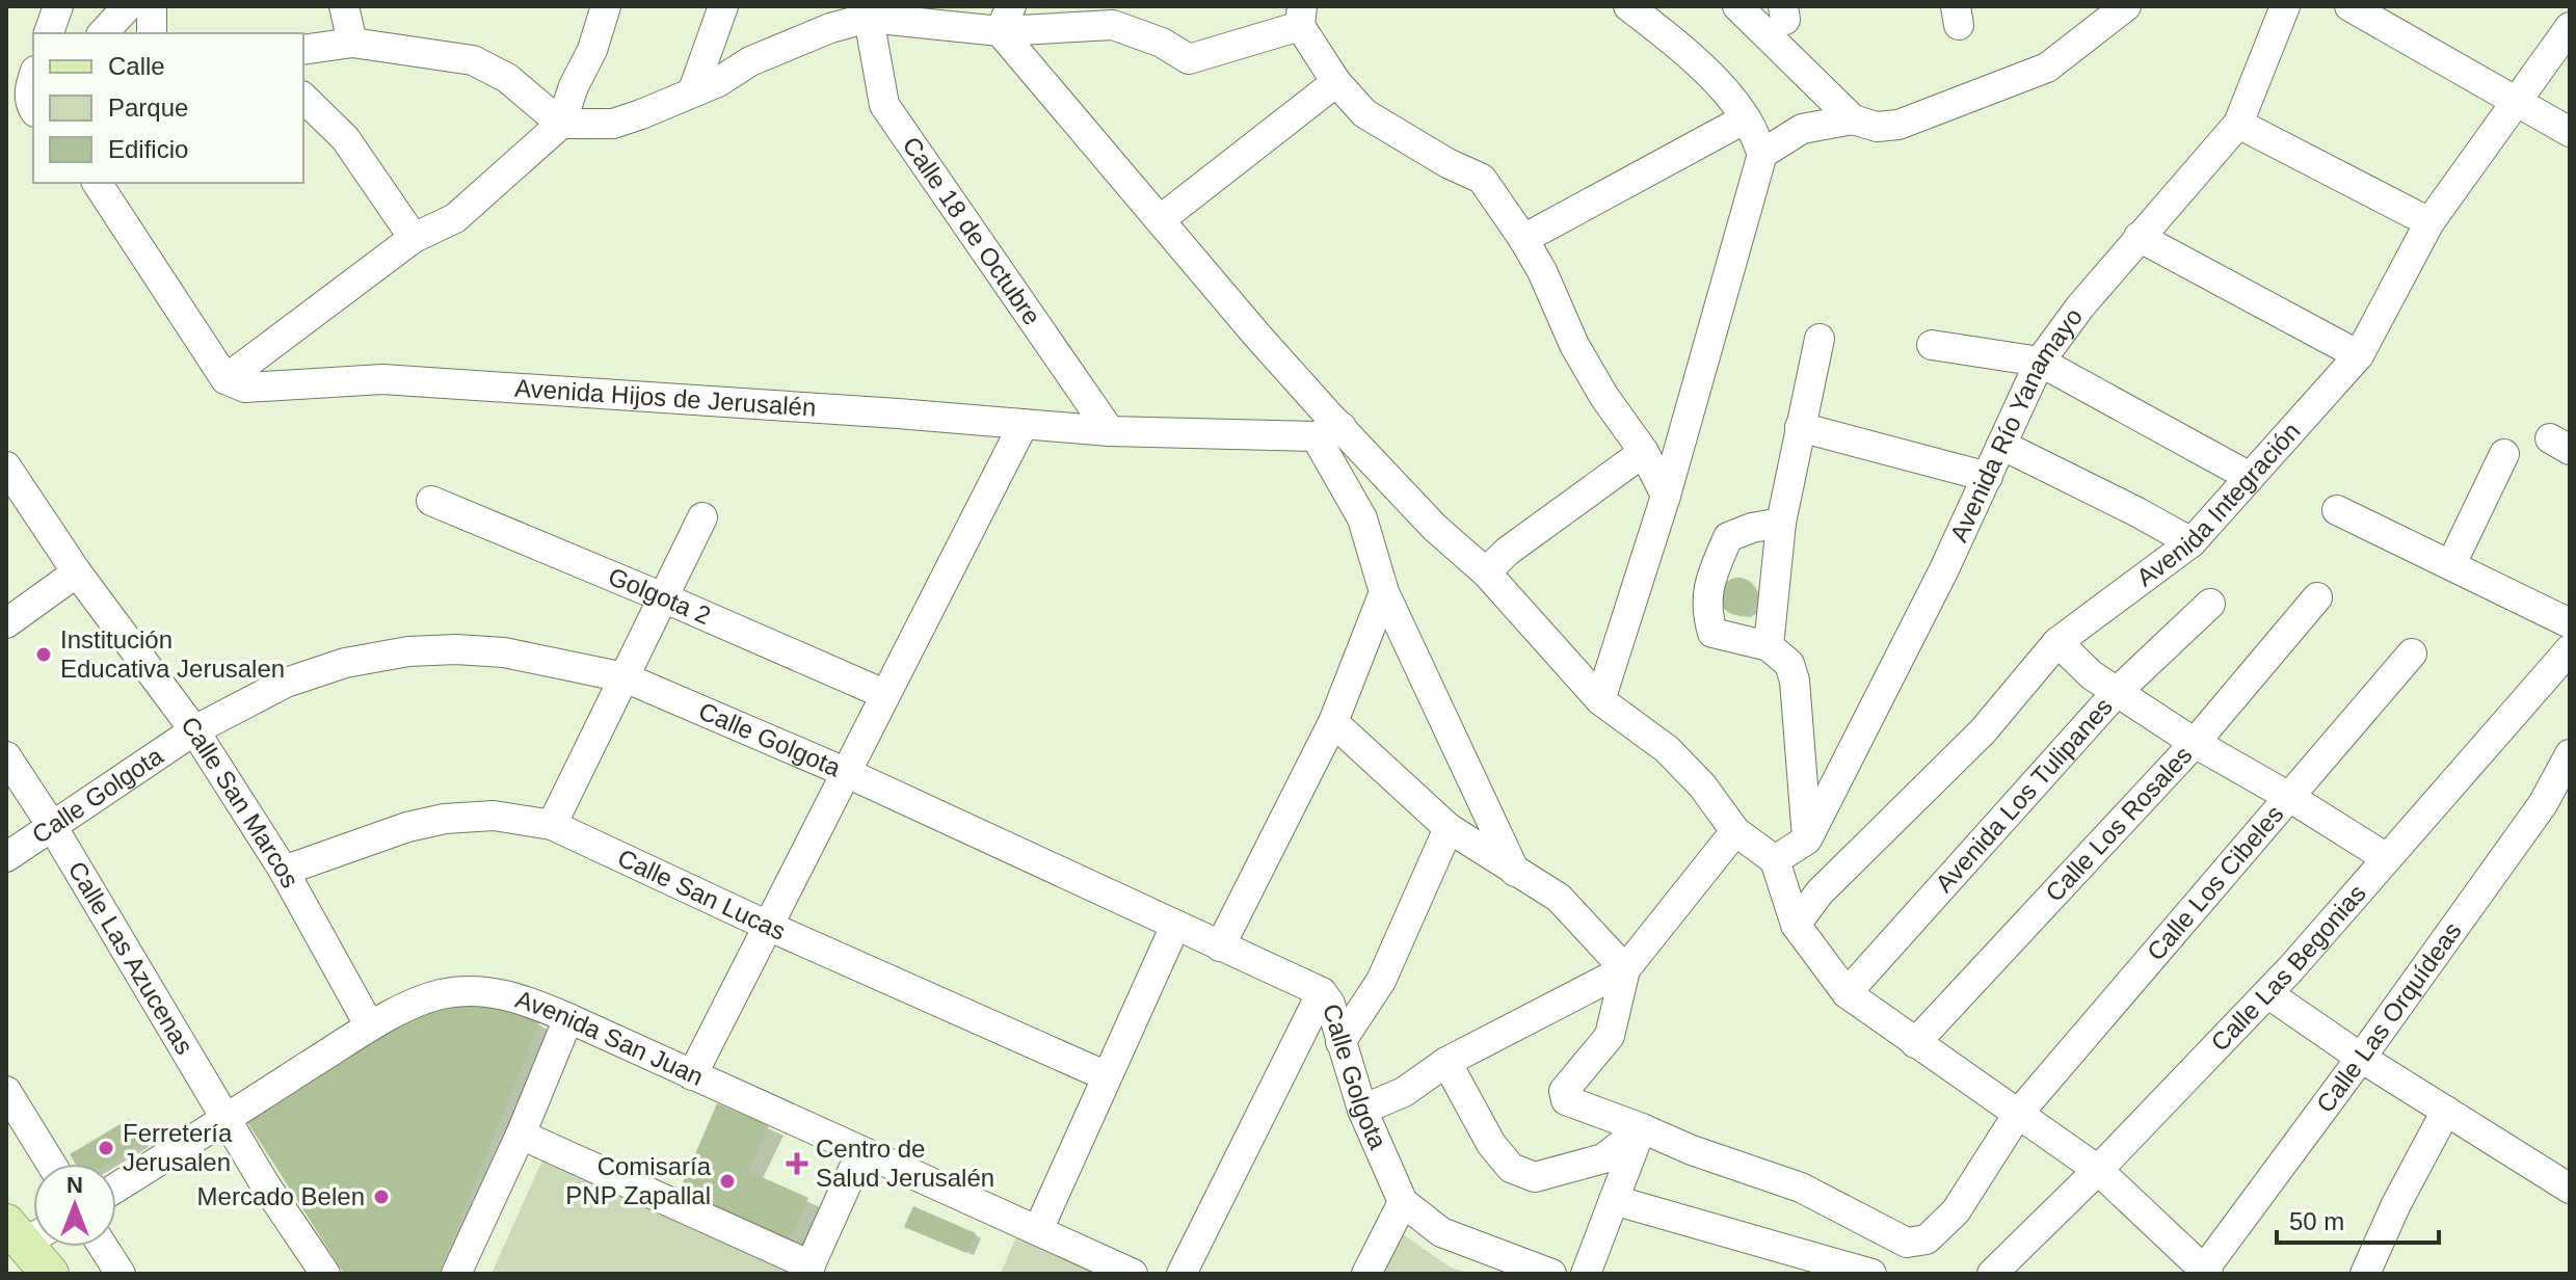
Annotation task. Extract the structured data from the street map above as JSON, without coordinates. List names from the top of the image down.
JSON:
{
  "streets": {
    "street": [
      "Calle 18 de Octubre",
      "Avenida Hijos de Jerusalén",
      "Avenida Río Yanamayo",
      "Avenida Integración",
      "Golgota 2",
      "Calle Golgota",
      "Avenida Los Tulipanes",
      "Calle San Marcos",
      "Calle Los Rosales",
      "Calle Los Cibeles",
      "Calle San Lucas",
      "Calle Las Azucenas",
      "Calle Las Begonias",
      "Calle Las Orquídeas",
      "Avenida San Juan"
    ]
  },
  "crossings": [
    ["Calle 18 de Octubre", "Avenida Hijos de Jerusalén"],
    ["Calle Golgota", "Calle San Marcos"],
    ["Calle Golgota", "Calle Las Azucenas"],
    ["Calle San Marcos", "Calle San Lucas"],
    ["Calle San Marcos", "Avenida San Juan"],
    ["Calle Las Azucenas", "Avenida San Juan"]
  ],
  "places": {
    "other": [
      "Institución Educativa Jerusalen",
      "Ferretería Jerusalen",
      "Comisaría PNP Zapallal",
      "Mercado Belen"
    ],
    "health": ["Centro de Salud Jerusalén"]
  },
  "legend": ["Calle", "Parque", "Edificio"],
  "scale_bar": "50 m",
  "north": "top"
}
